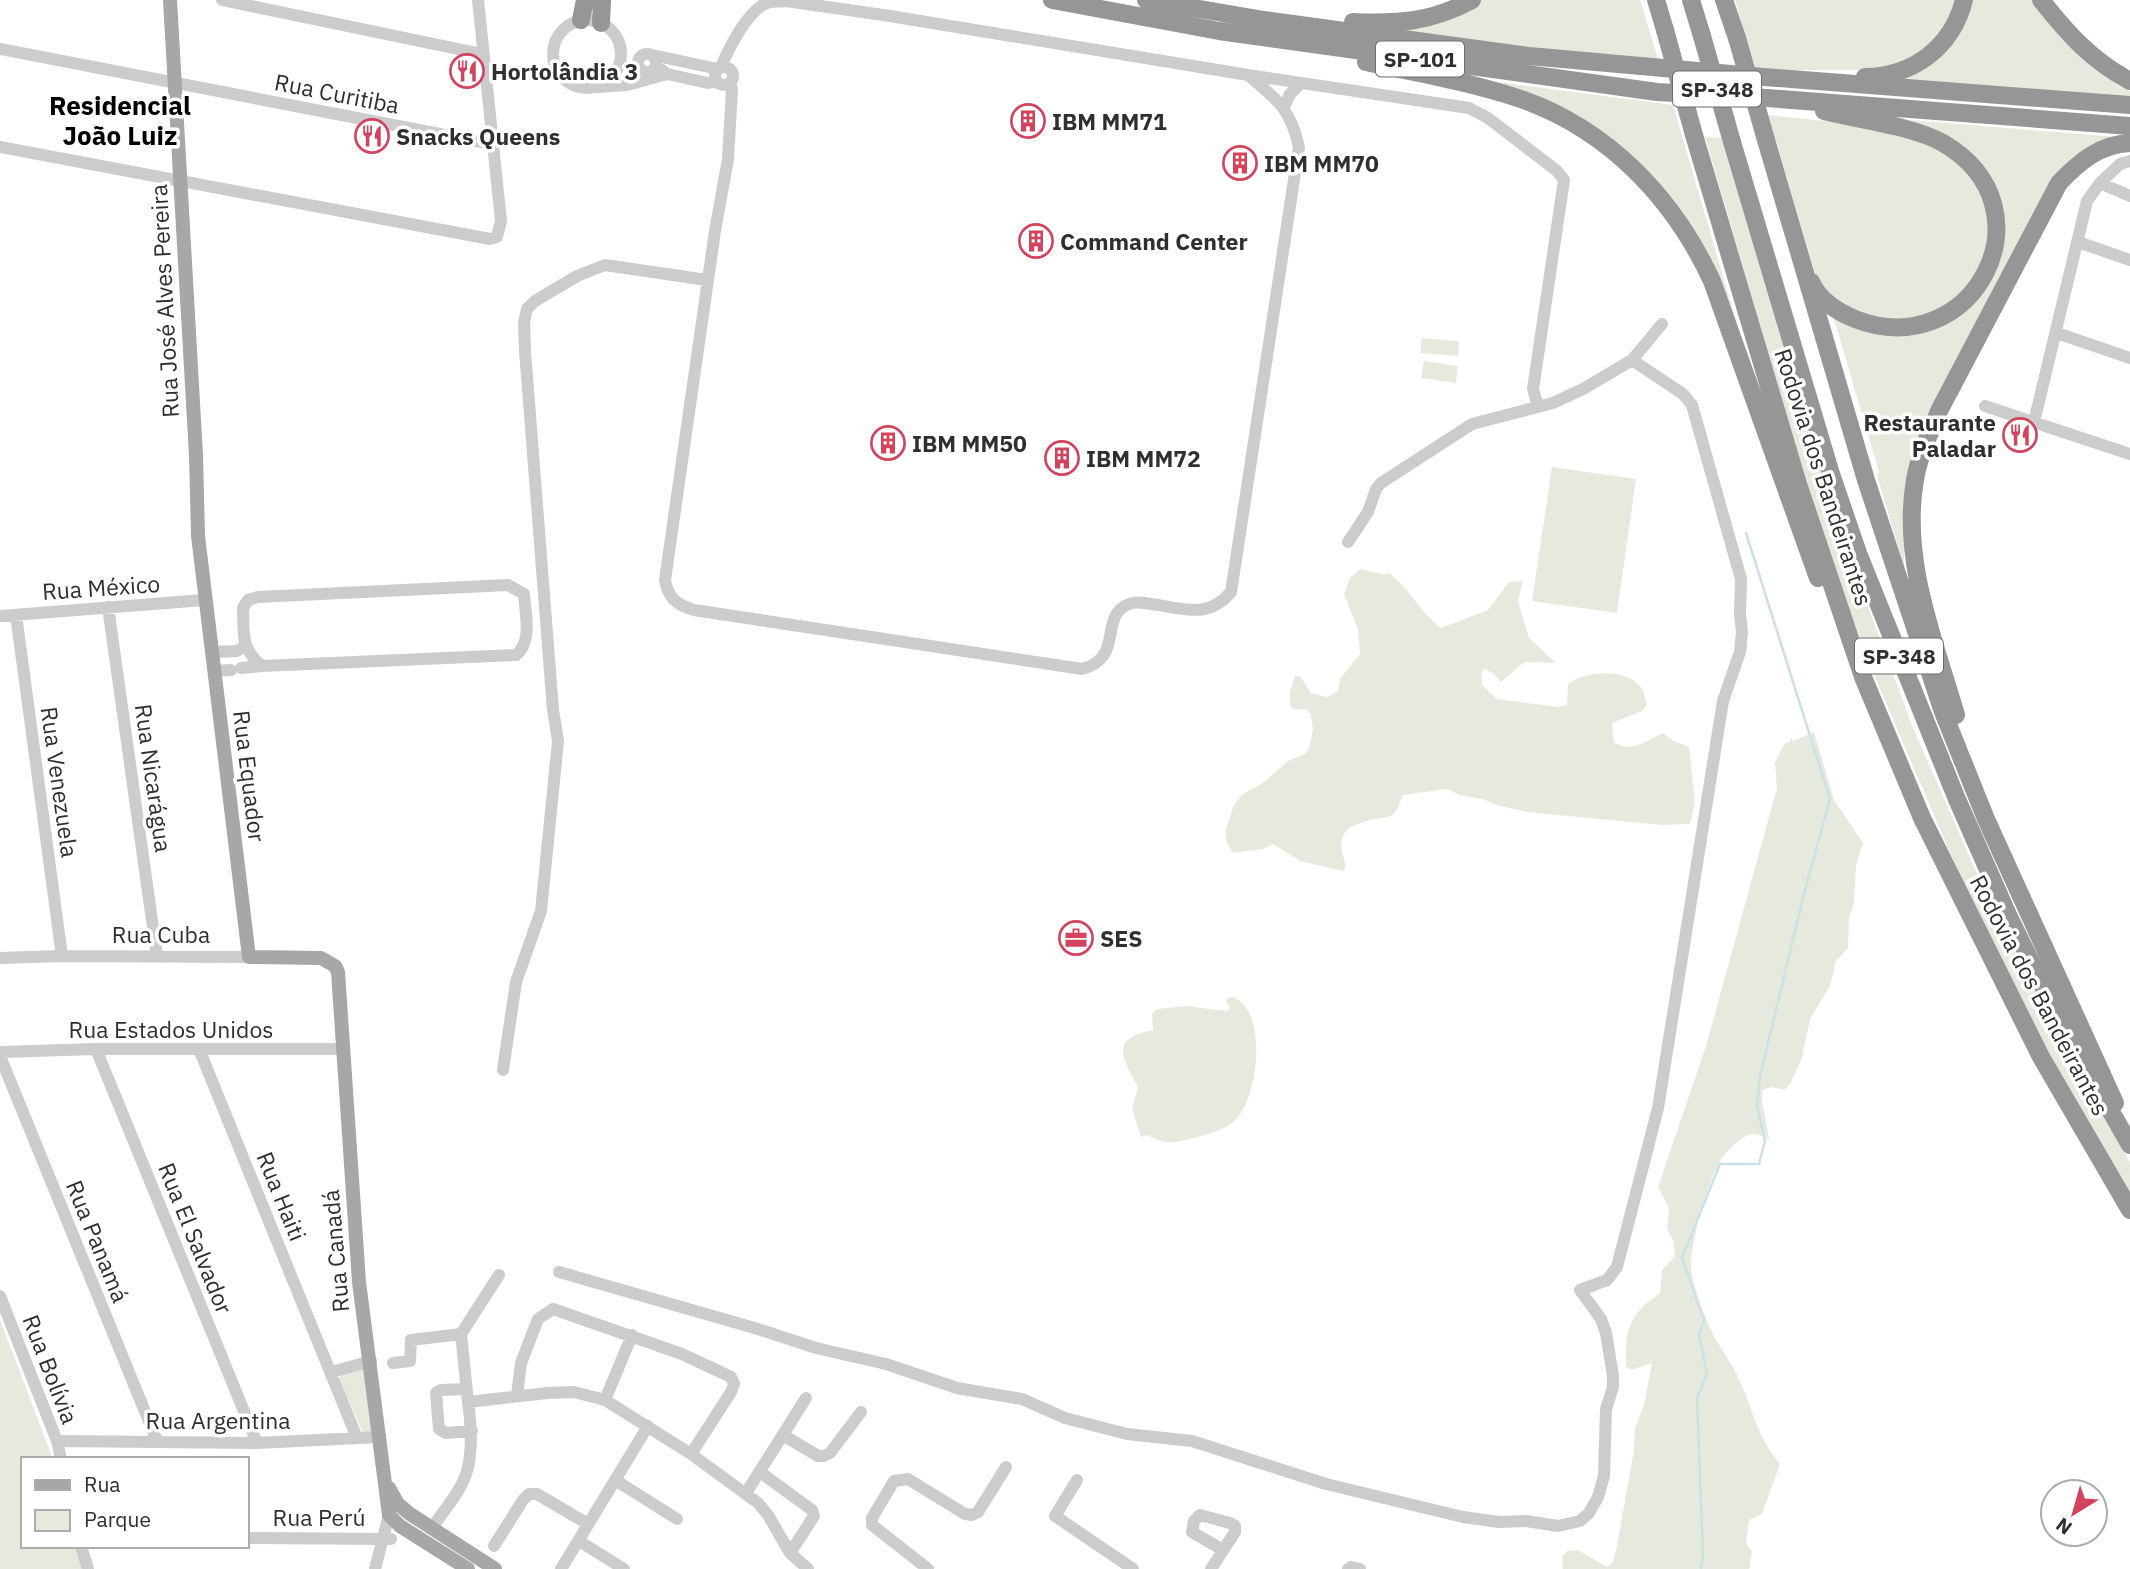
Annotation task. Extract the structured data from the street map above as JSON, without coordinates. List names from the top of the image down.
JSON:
{
  "streets": {
    "highway": ["SP-101", "SP-348", "Rodovia dos Bandeirantes"],
    "main road": [
      "Rua José Alves Pereira",
      "Rua Equador",
      "Rua Cuba",
      "Rua Canadá"
    ],
    "street": [
      "Rua Curitiba",
      "Rua México",
      "Rua Nicarágua",
      "Rua Venezuela",
      "Rua Estados Unidos",
      "Rua Haiti",
      "Rua El Salvador",
      "Rua Panamá",
      "Rua Bolívia",
      "Rua Argentina",
      "Rua Perú"
    ]
  },
  "crossings": [
    ["Rua Curitiba", "Rua José Alves Pereira"],
    ["Rua José Alves Pereira", "Rua México"],
    ["Rua José Alves Pereira", "Rua Equador"],
    ["Rua México", "Rua Equador"],
    ["Rua México", "Rua Nicarágua"],
    ["Rua México", "Rua Venezuela"],
    ["Rua Equador", "Rua Cuba"],
    ["Rua Nicarágua", "Rua Cuba"],
    ["Rua Venezuela", "Rua Cuba"],
    ["Rua Cuba", "Rua Canadá"],
    ["Rua Estados Unidos", "Rua Haiti"],
    ["Rua Estados Unidos", "Rua El Salvador"],
    ["Rua Estados Unidos", "Rua Panamá"],
    ["Rua Estados Unidos", "Rua Canadá"],
    ["Rua Haiti", "Rua Argentina"],
    ["Rua El Salvador", "Rua Argentina"],
    ["Rua Panamá", "Rua Argentina"],
    ["Rua Canadá", "Rua Argentina"],
    ["Rua Canadá", "Rua Perú"],
    ["Rua Bolívia", "Rua Argentina"]
  ],
  "districts": ["Residencial João Luiz"],
  "places": {
    "restaurant": ["Hortolândia 3", "Snacks Queens", "Restaurante Paladar"],
    "building": [
      "IBM MM71",
      "IBM MM70",
      "Command Center",
      "IBM MM50",
      "IBM MM72"
    ],
    "office": ["SES"]
  },
  "legend": ["Rua", "Parque"],
  "north": "bottom left"
}
